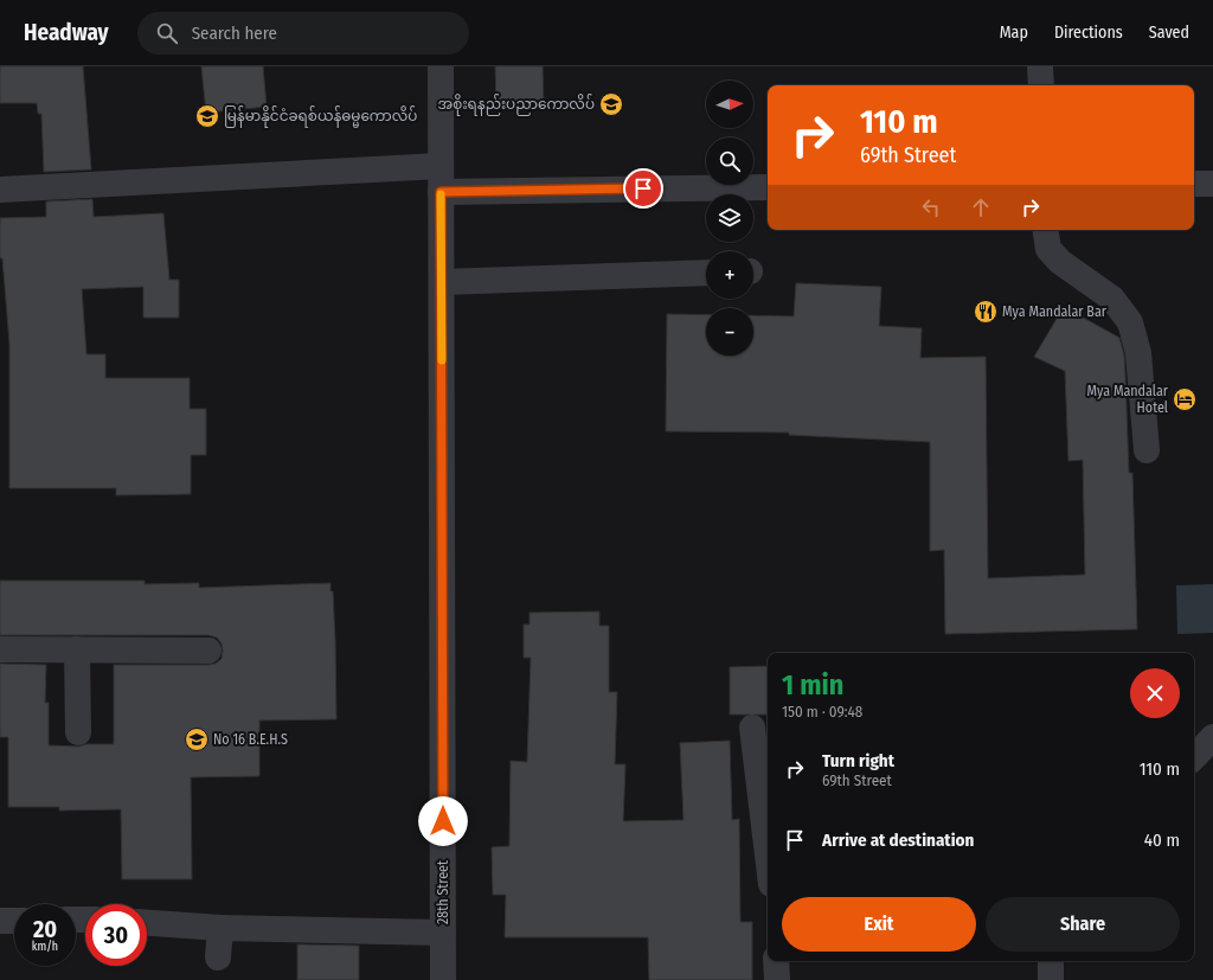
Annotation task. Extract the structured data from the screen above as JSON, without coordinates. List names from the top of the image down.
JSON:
{
  "streets": {
    "street": ["28th Street"]
  },
  "places": {
    "school or university": ["အစိုးရနည်းပညာကောလိပ်", "မြန်မာနိုင်ငံခရစ်ယန်ဓမ္မကောလိပ်", "No 16 B.E.H.S"],
    "restaurant": ["Mya Mandalar Bar"],
    "hotel": ["Mya Mandalar Hotel"]
  },
  "north": "right",
  "page": {
    "header": "Headway",
    "search": "Search here",
    "nav": ["Map", "Directions", "Saved"],
    "map_buttons": ["+", "−"],
    "turn": ["110 m", "69th Street"],
    "heading": ["1 min", "150 m · 09:48"],
    "list": [
      {
        "name": "Turn right",
        "note": "69th Street",
        "value": "110 m"
      },
      {
        "name": "Arrive at destination",
        "value": "40 m"
      }
    ],
    "buttons": ["Exit", "Share"],
    "speed": "20 km/h",
    "limit": "30"
  }
}
